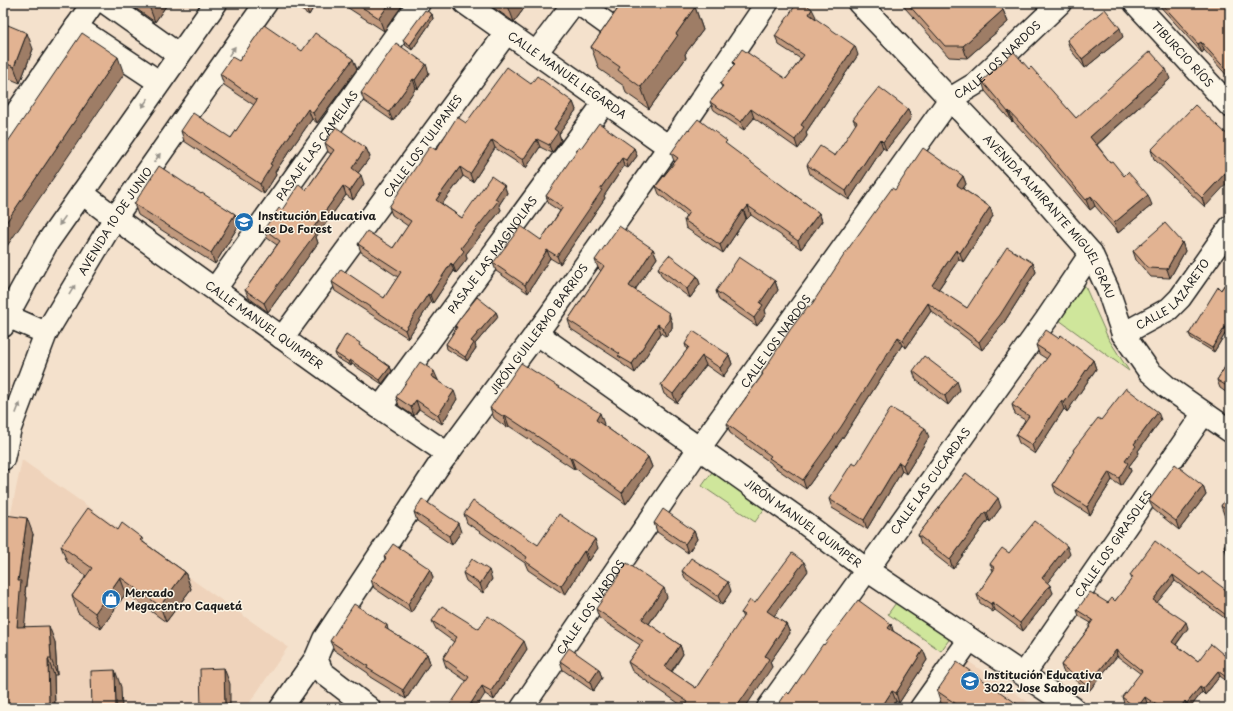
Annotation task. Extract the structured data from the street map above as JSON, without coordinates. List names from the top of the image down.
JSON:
{
  "streets": {
    "street": [
      "TIBURCIO RÍOS",
      "CALLE LOS NARDOS",
      "CALLE MANUEL LEGARDA",
      "PASAJE LAS CAMELIAS",
      "CALLE LOS TULIPANES",
      "AVENIDA ALMIRANTE MIGUEL GRAU",
      "AVENIDA 10 DE JUNIO",
      "PASAJE LAS MAGNOLIAS",
      "CALLE LAZARETO",
      "CALLE MANUEL QUIMPER",
      "JIRÓN GUILLERMO BARRIOS",
      "CALLE LAS CUCARDAS",
      "JIRÓN MANUEL QUIMPER",
      "CALLE LOS GIRASOLES"
    ]
  },
  "crossings": [
    ["CALLE LOS NARDOS", "AVENIDA ALMIRANTE MIGUEL GRAU"],
    ["CALLE LOS NARDOS", "JIRÓN MANUEL QUIMPER"],
    ["CALLE MANUEL LEGARDA", "CALLE LOS TULIPANES"],
    ["CALLE MANUEL LEGARDA", "PASAJE LAS MAGNOLIAS"],
    ["CALLE MANUEL LEGARDA", "JIRÓN GUILLERMO BARRIOS"],
    ["PASAJE LAS CAMELIAS", "CALLE MANUEL QUIMPER"],
    ["CALLE LOS TULIPANES", "CALLE MANUEL QUIMPER"],
    ["AVENIDA ALMIRANTE MIGUEL GRAU", "CALLE LAZARETO"],
    ["AVENIDA ALMIRANTE MIGUEL GRAU", "CALLE LAS CUCARDAS"],
    ["AVENIDA ALMIRANTE MIGUEL GRAU", "CALLE LOS GIRASOLES"],
    ["AVENIDA 10 DE JUNIO", "CALLE MANUEL QUIMPER"],
    ["PASAJE LAS MAGNOLIAS", "CALLE MANUEL QUIMPER"],
    ["CALLE MANUEL QUIMPER", "JIRÓN GUILLERMO BARRIOS"],
    ["JIRÓN GUILLERMO BARRIOS", "JIRÓN MANUEL QUIMPER"],
    ["CALLE LAS CUCARDAS", "JIRÓN MANUEL QUIMPER"],
    ["JIRÓN MANUEL QUIMPER", "CALLE LOS GIRASOLES"]
  ],
  "places": {
    "school or university": ["Institución Educativa Lee De Forest", "Institución Educativa 3022 Jose Sabogal"],
    "shop": ["Mercado Megacentro Caquetá"]
  }
}
